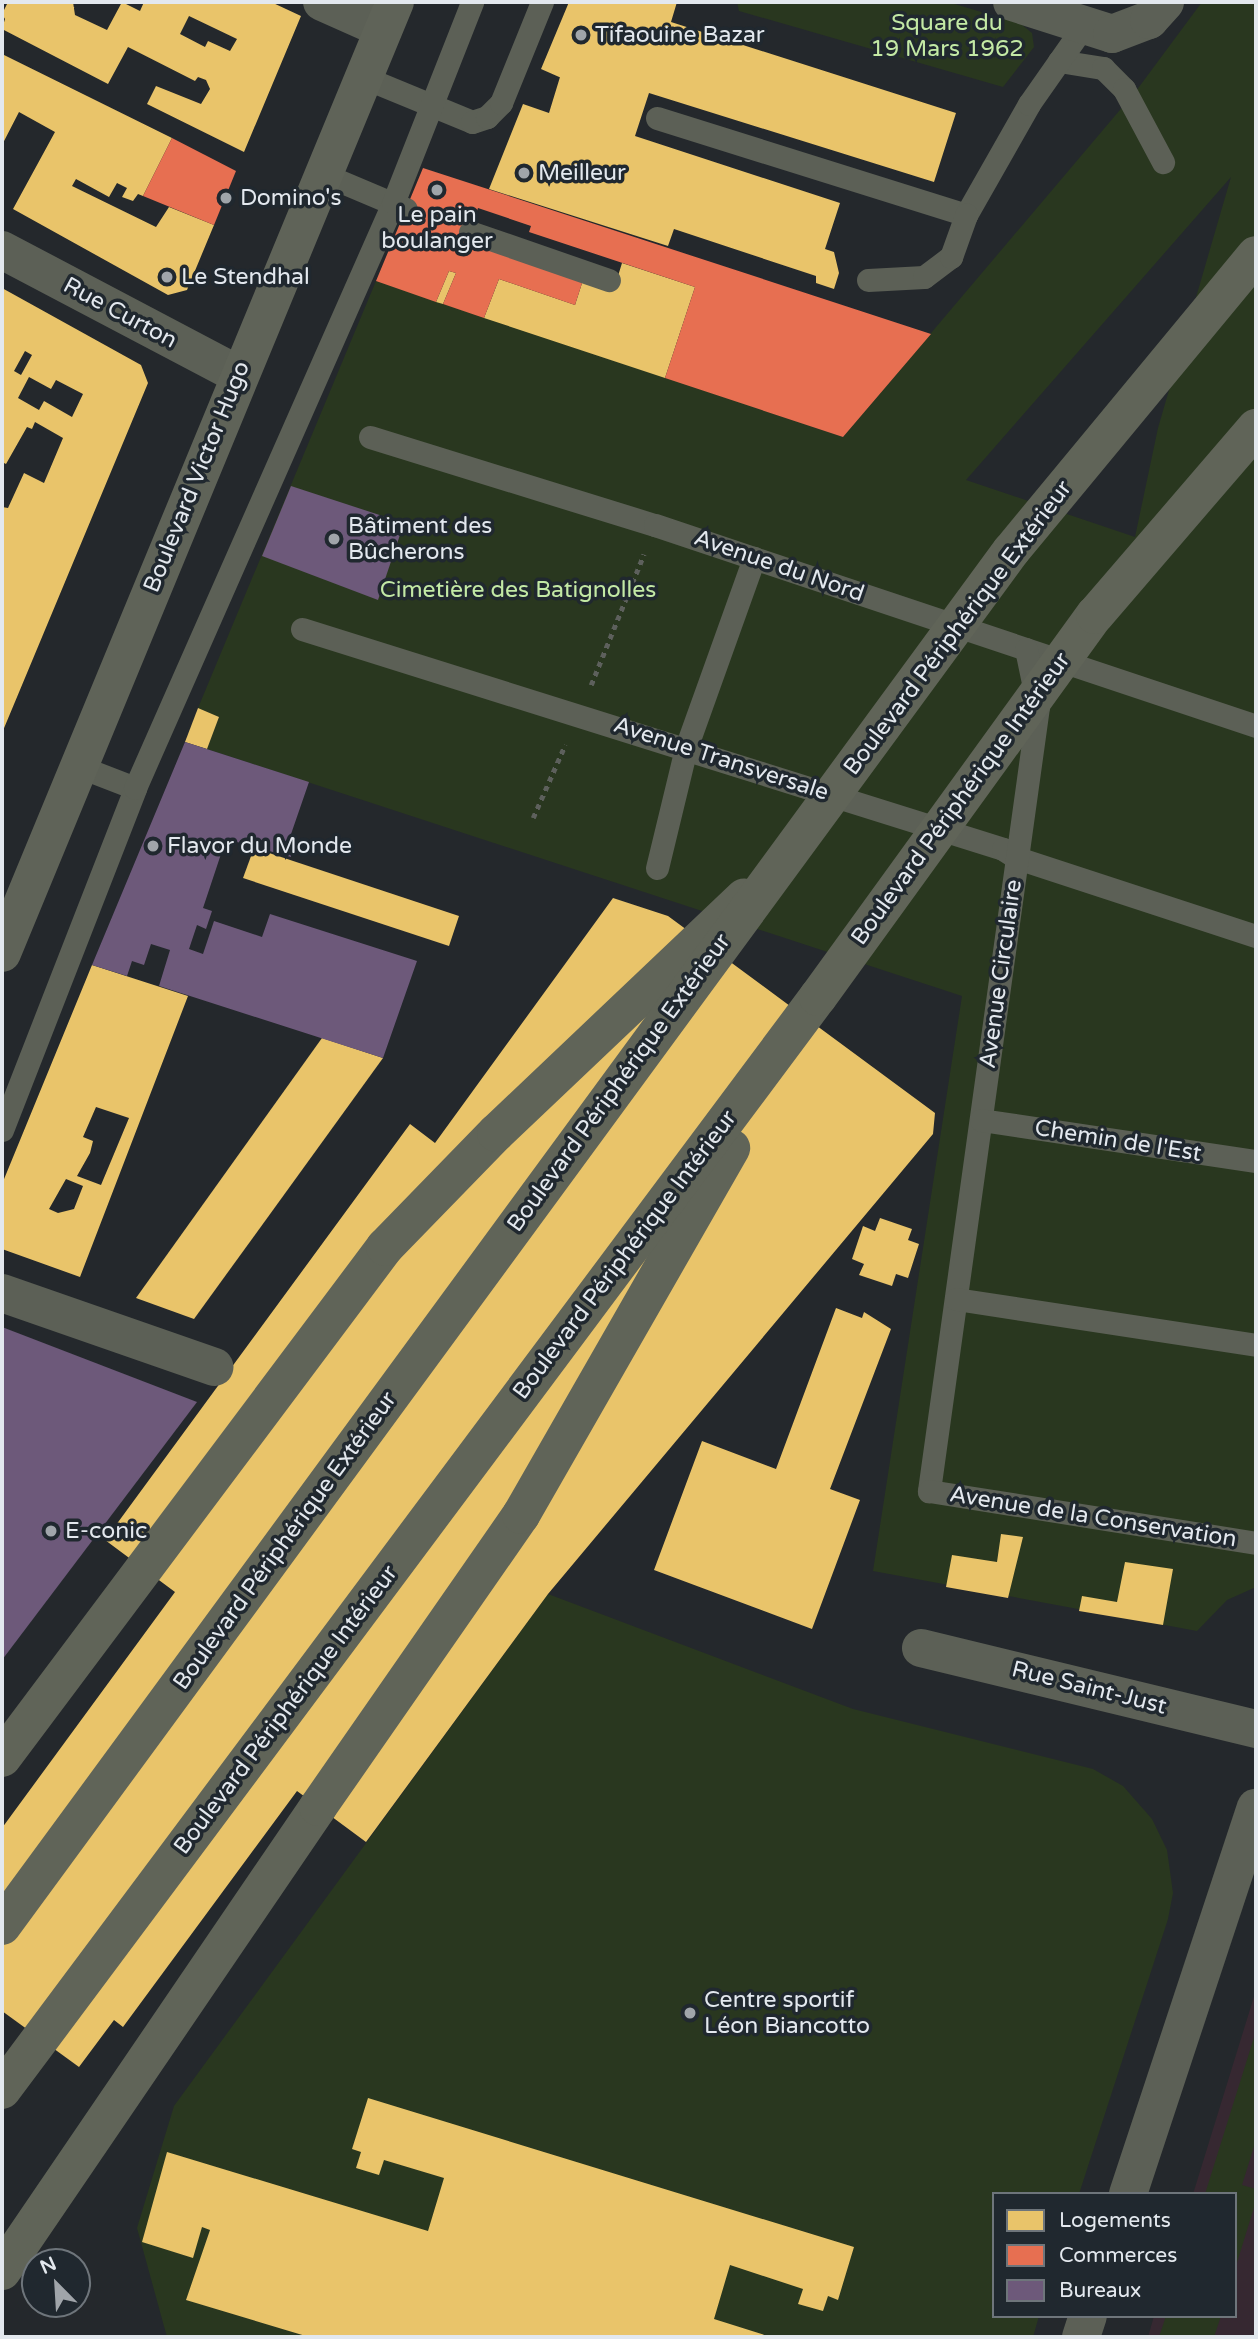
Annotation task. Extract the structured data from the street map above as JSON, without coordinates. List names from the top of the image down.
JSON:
{
  "streets": {
    "highway": ["Boulevard Périphérique Extérieur", "Boulevard Périphérique Intérieur"],
    "main road": ["Boulevard Victor Hugo"],
    "street": ["Rue Curton", "Rue Saint-Just"],
    "lane": [
      "Avenue du Nord",
      "Avenue Transversale",
      "Avenue Circulaire",
      "Chemin de l'Est",
      "Avenue de la Conservation"
    ]
  },
  "crossings": [
    ["Rue Curton", "Boulevard Victor Hugo"],
    ["Avenue du Nord", "Avenue Circulaire"],
    ["Avenue Transversale", "Avenue Circulaire"],
    ["Avenue Circulaire", "Chemin de l'Est"],
    ["Avenue Circulaire", "Avenue de la Conservation"]
  ],
  "parks": ["Square du 19 Mars 1962", "Cimetière des Batignolles"],
  "places": [
    "Tifaouine Bazar",
    "Meilleur",
    "Le pain boulanger",
    "Domino's",
    "Le Stendhal",
    "Bâtiment des Bûcherons",
    "Flavor du Monde",
    "E-conic",
    "Centre sportif Léon Biancotto"
  ],
  "legend": ["Logements", "Commerces", "Bureaux"],
  "north": "top left"
}
